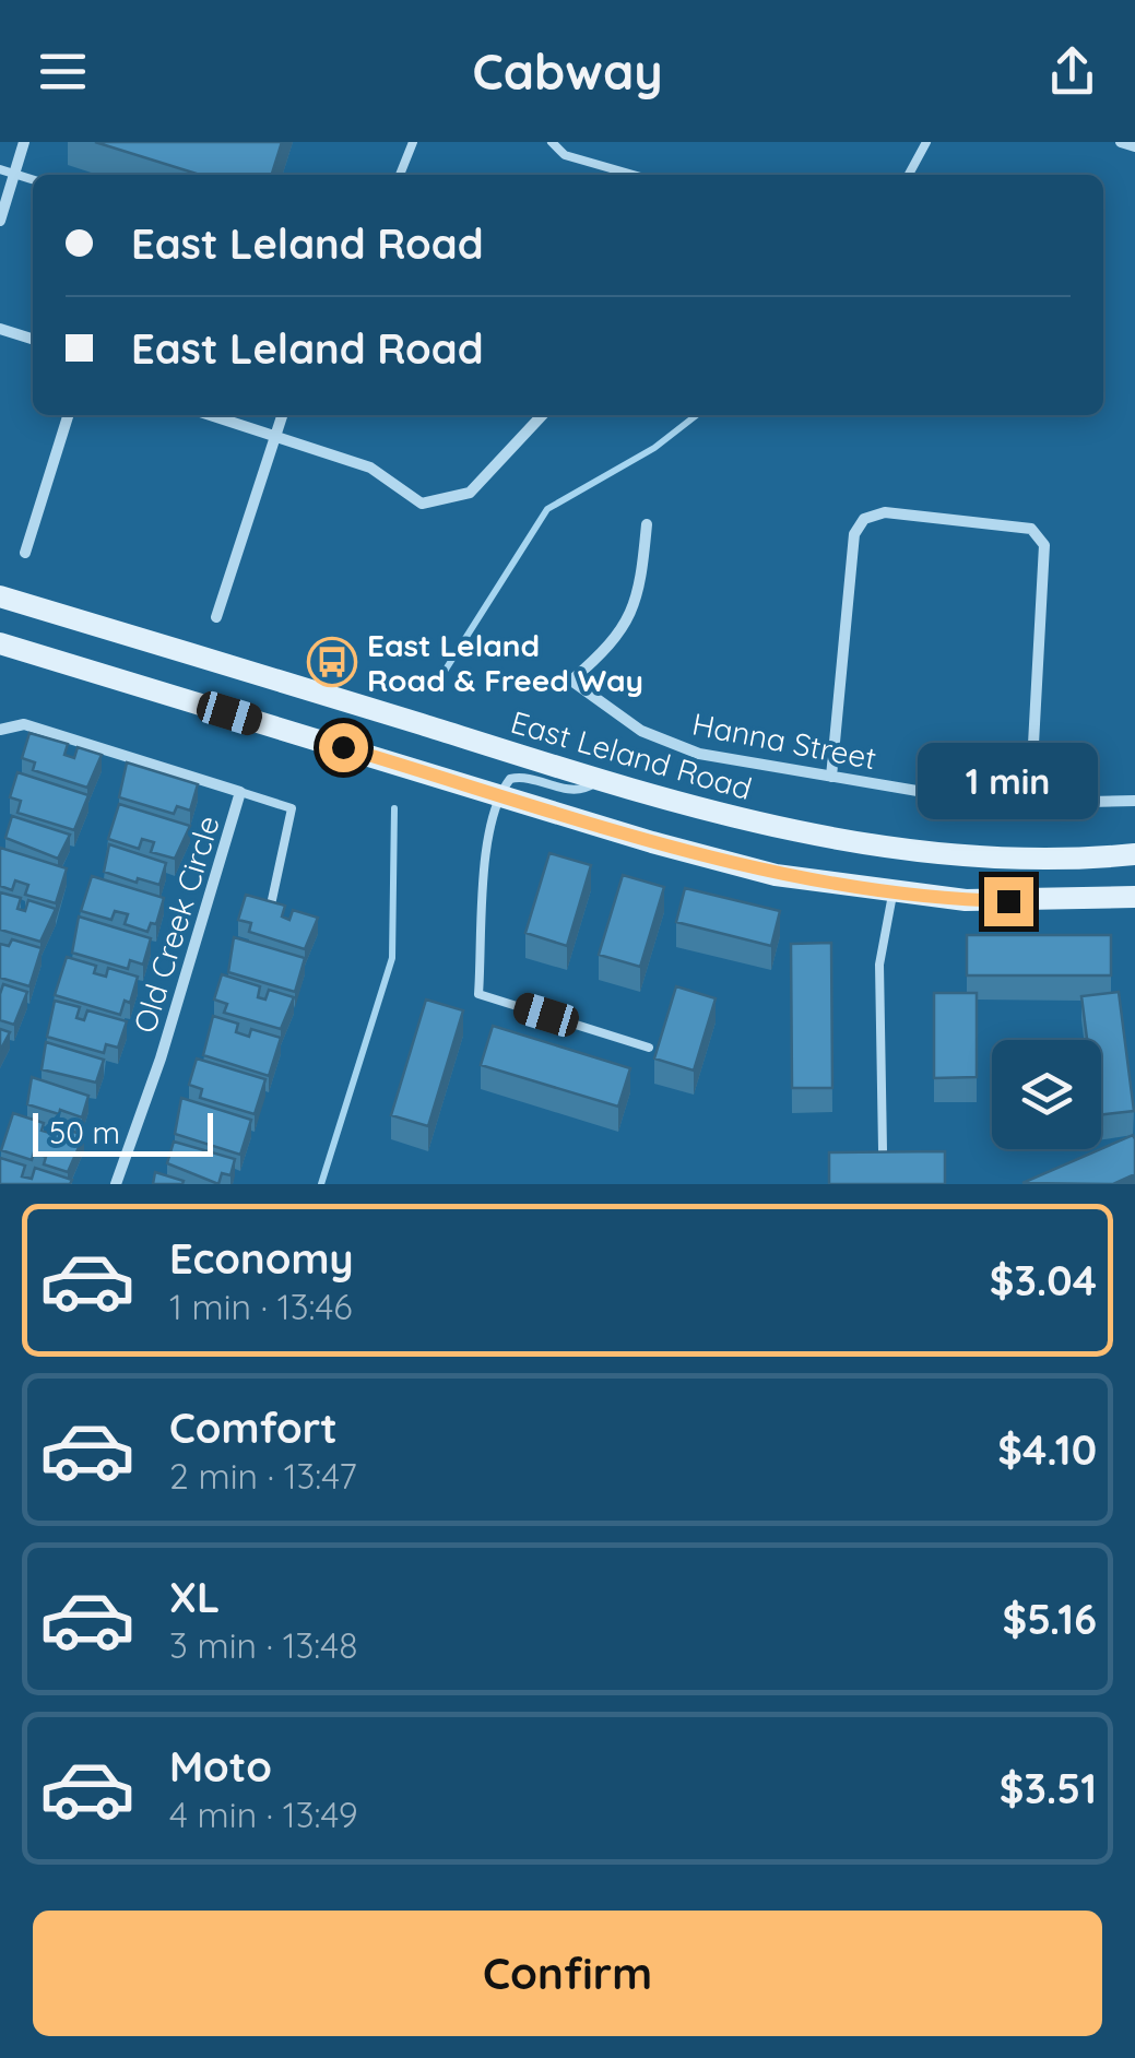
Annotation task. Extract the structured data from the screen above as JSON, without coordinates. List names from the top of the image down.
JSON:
{
  "streets": {
    "main road": ["East Leland Road"],
    "street": ["Hanna Street", "Old Creek Circle"]
  },
  "places": {
    "bus stop": ["East Leland Road & Freed Way"]
  },
  "scale_bar": "50 m",
  "page": {
    "header": "Cabway",
    "banner": ["East Leland Road", "East Leland Road"],
    "bubble": "1 min",
    "scale": "50 m",
    "list": [
      {
        "name": "Economy",
        "note": "1 min · 13:46",
        "value": "$3.04"
      },
      {
        "name": "Comfort",
        "note": "2 min · 13:47",
        "value": "$4.10"
      },
      {
        "name": "XL",
        "note": "3 min · 13:48",
        "value": "$5.16"
      },
      {
        "name": "Moto",
        "note": "4 min · 13:49",
        "value": "$3.51"
      }
    ],
    "buttons": "Confirm"
  }
}
